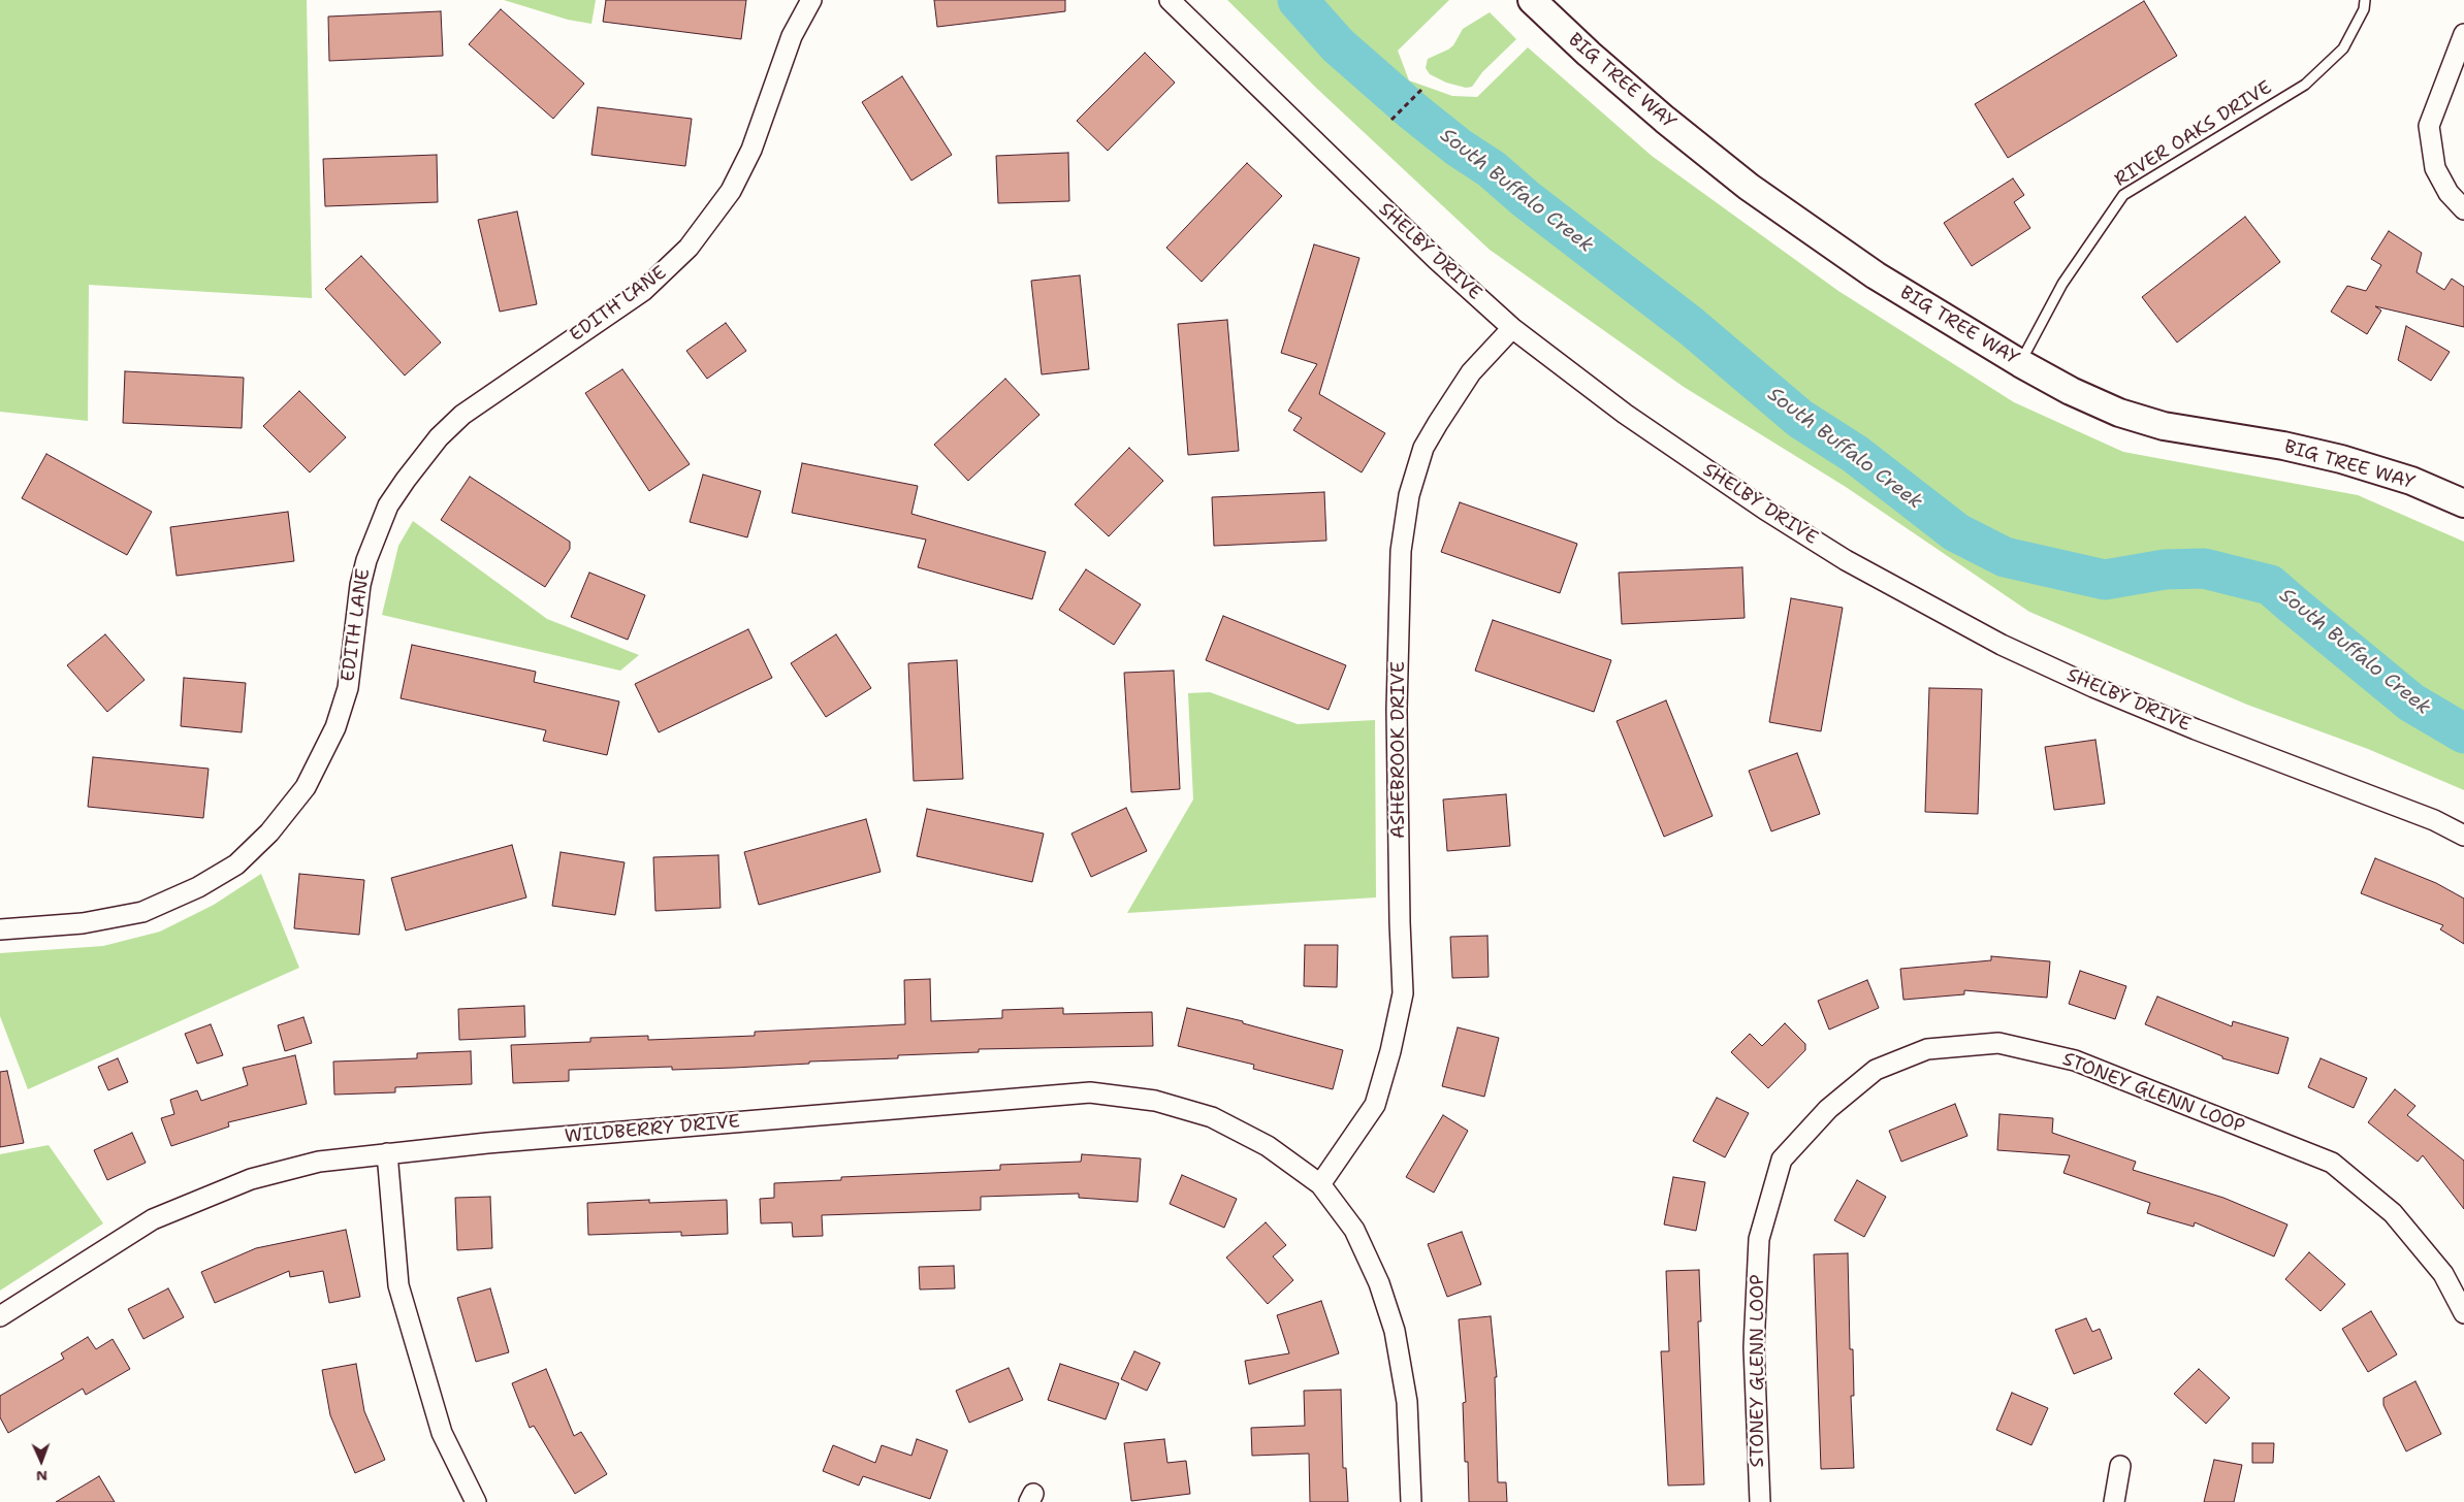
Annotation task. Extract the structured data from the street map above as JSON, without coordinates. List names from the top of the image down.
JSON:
{
  "streets": {
    "main road": ["BIG TREE WAY"],
    "street": [
      "SHELBY DRIVE",
      "EDITH LANE",
      "ASHEBROOK DRIVE",
      "STONEY GLENN LOOP",
      "WILDBERRY DRIVE"
    ],
    "lane": ["RIVER OAKS DRIVE"]
  },
  "crossings": [
    ["BIG TREE WAY", "RIVER OAKS DRIVE"],
    ["SHELBY DRIVE", "ASHEBROOK DRIVE"],
    ["ASHEBROOK DRIVE", "WILDBERRY DRIVE"]
  ],
  "water": ["South Buffalo Creek"],
  "north": "bottom"
}
